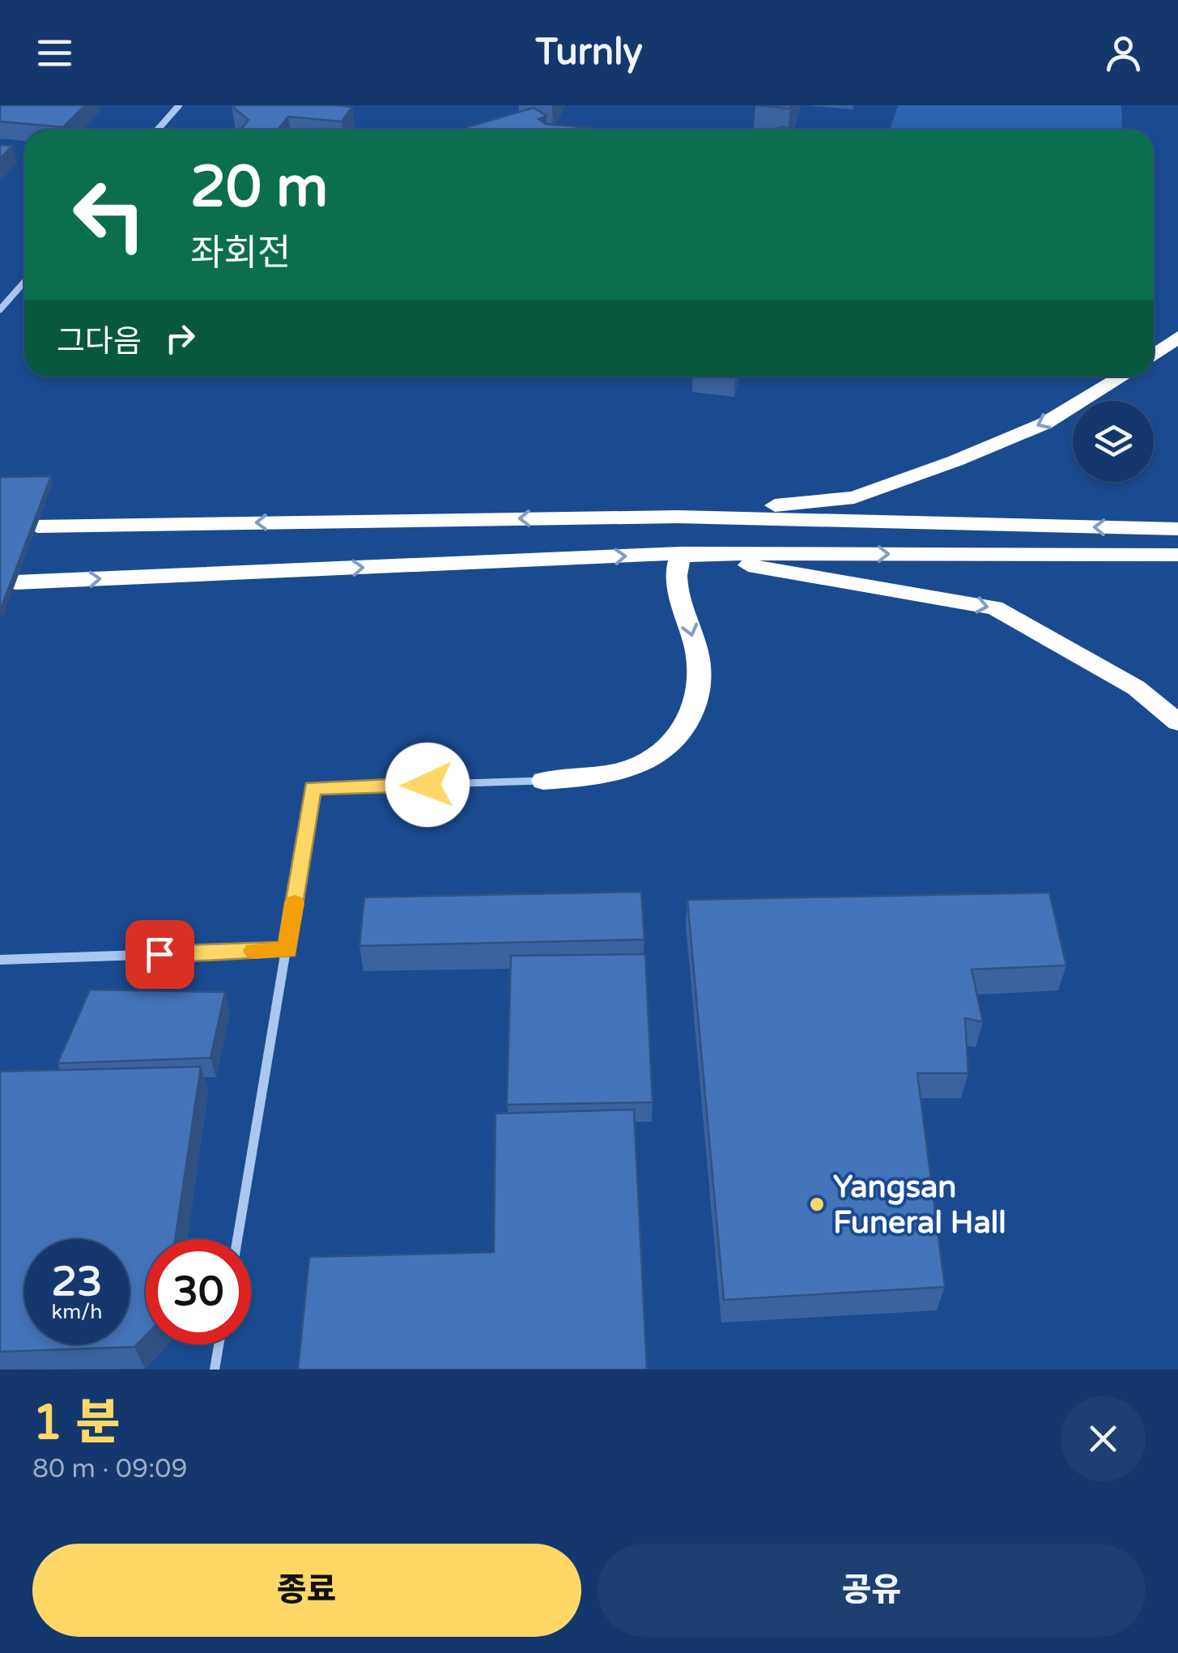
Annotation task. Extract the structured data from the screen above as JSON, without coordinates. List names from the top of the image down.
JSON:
{
  "places": ["Yangsan Funeral Hall"],
  "page": {
    "header": "Turnly",
    "turn": ["20 m", "좌회전"],
    "then": "그다음",
    "speed": "23 km/h",
    "limit": "30",
    "heading": ["1 분", "80 m · 09:09"],
    "buttons": ["종료", "공유"]
  }
}
